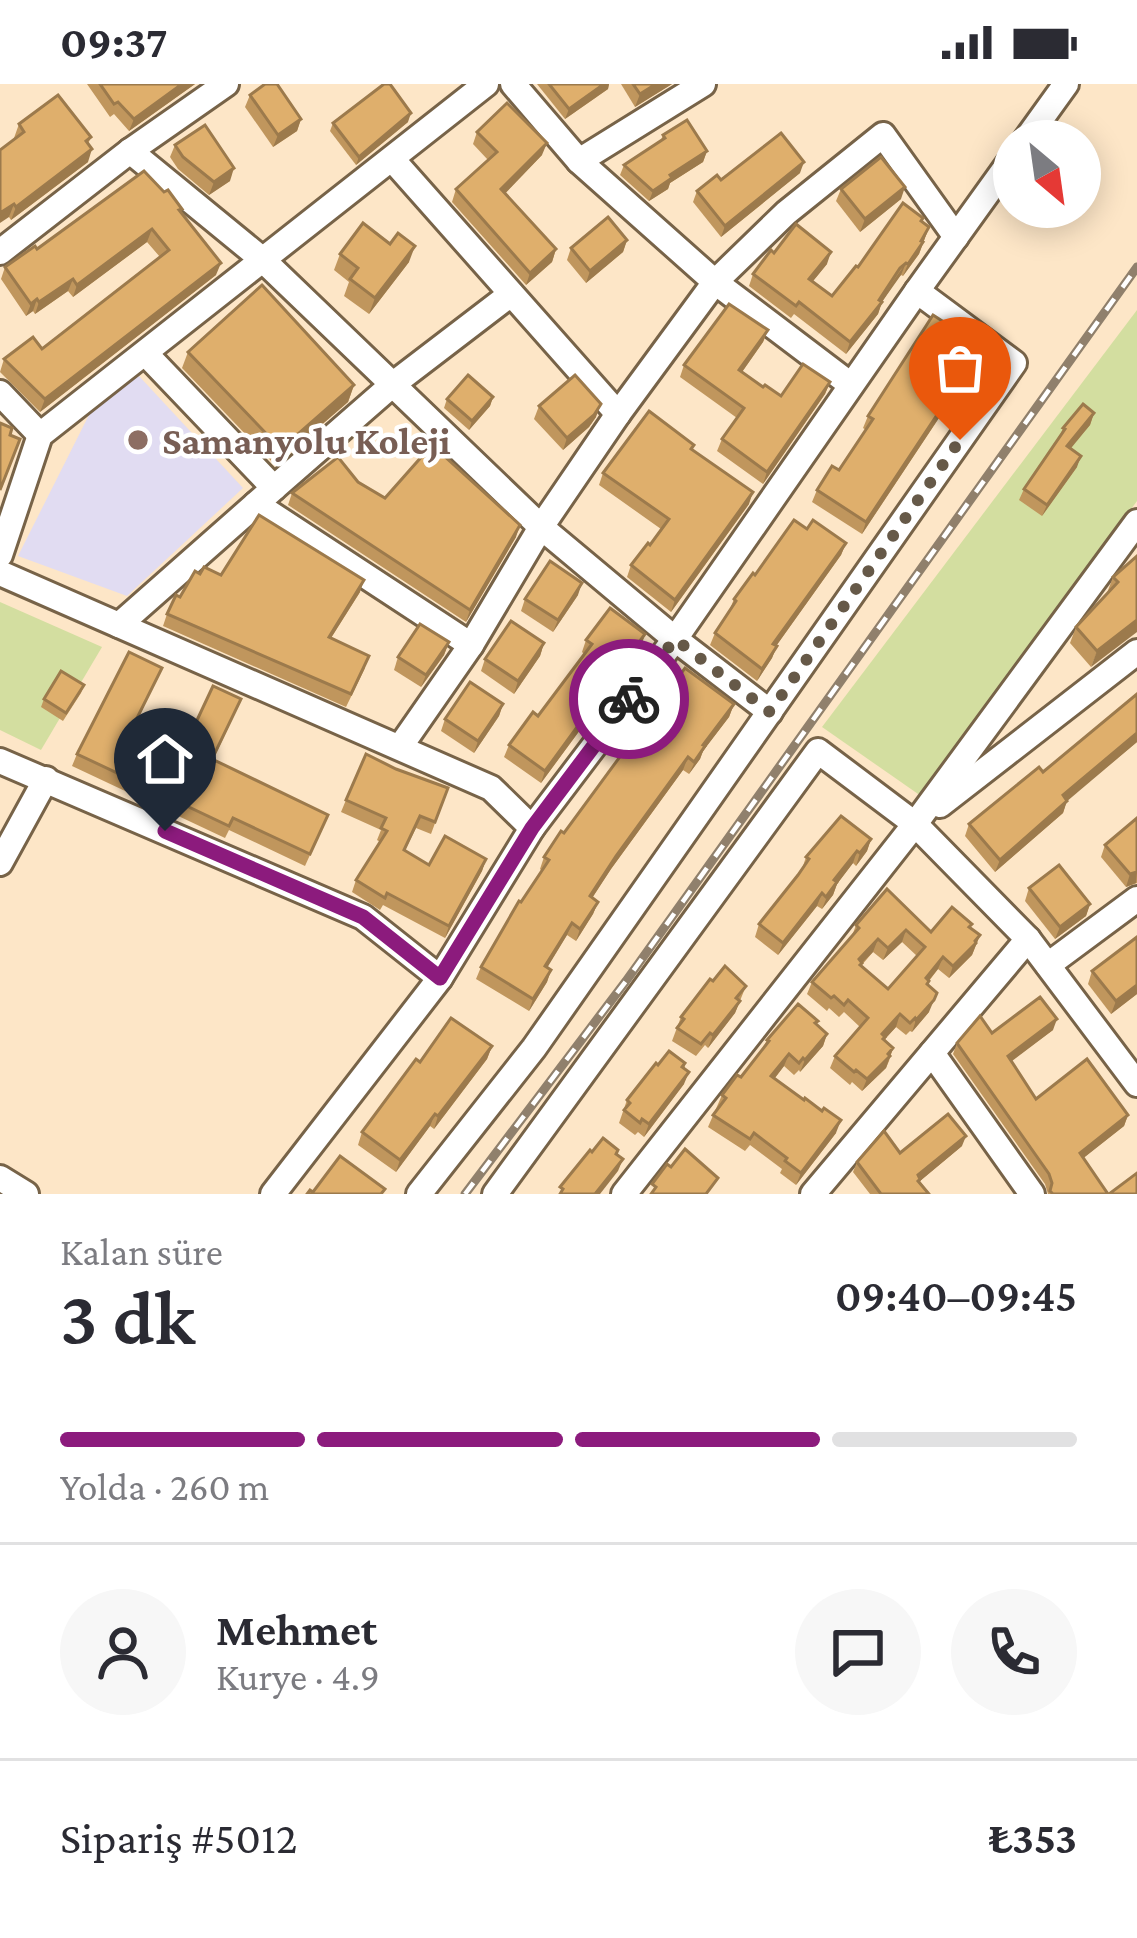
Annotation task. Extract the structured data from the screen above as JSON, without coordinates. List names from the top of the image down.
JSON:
{
  "places": ["Samanyolu Koleji"],
  "north": "bottom right",
  "page": {
    "status": "09:37",
    "heading": ["3 dk", "Kalan süre", "09:40–09:45"],
    "panel": [
      "Mehmet",
      "Kurye · 4.9",
      "Sipariş #5012",
      "₺353"
    ],
    "bar": "Yolda · 260 m"
  }
}
